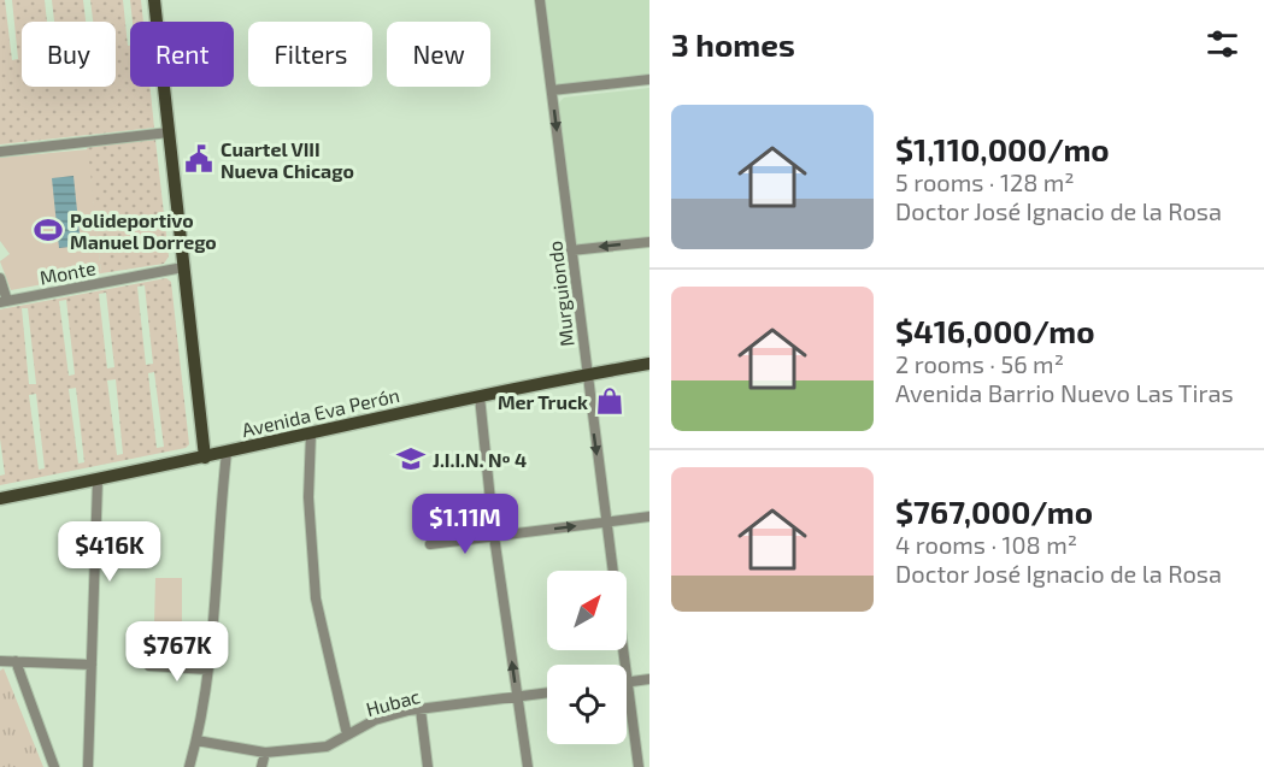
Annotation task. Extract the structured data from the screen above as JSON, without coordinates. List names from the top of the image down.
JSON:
{
  "streets": {
    "main road": ["Avenida Eva Perón"],
    "street": ["Monte", "Murguiondo", "Hubac"]
  },
  "crossings": [
    ["Murguiondo", "Avenida Eva Perón"]
  ],
  "one_way": ["Murguiondo"],
  "places": {
    "public building": ["Cuartel VIII Nueva Chicago"],
    "sports": ["Polideportivo Manuel Dorrego"],
    "shop": ["Mer Truck"],
    "school or university": ["J.I.I.N. Nº 4"]
  },
  "north": "top right",
  "page": {
    "heading": "3 homes",
    "chip": [
      "Buy",
      "Rent",
      "Filters",
      "New"
    ],
    "list": [
      {
        "name": "$1,110,000/mo",
        "note": "5 rooms · 128 m² · Doctor José Ignacio de la Rosa"
      },
      {
        "name": "$416,000/mo",
        "note": "2 rooms · 56 m² · Avenida Barrio Nuevo Las Tiras"
      },
      {
        "name": "$767,000/mo",
        "note": "4 rooms · 108 m² · Doctor José Ignacio de la Rosa"
      }
    ],
    "price": ["$1.11M", "$416K", "$767K"]
  }
}
